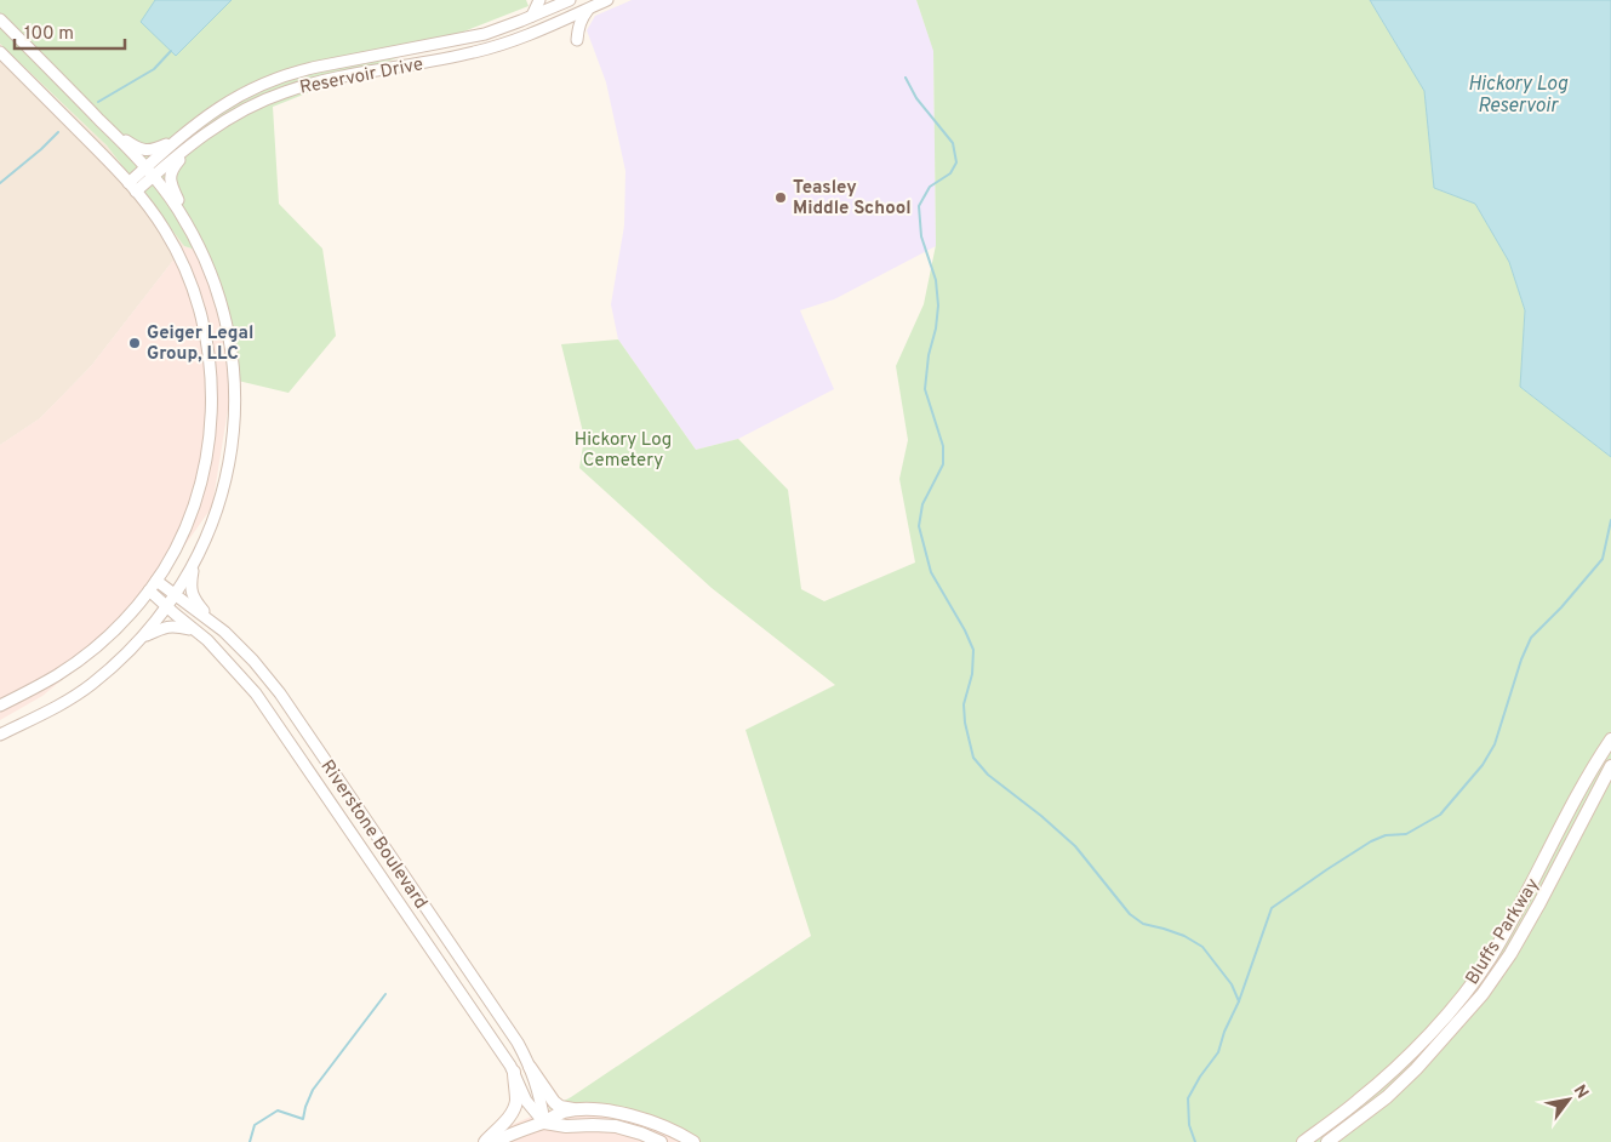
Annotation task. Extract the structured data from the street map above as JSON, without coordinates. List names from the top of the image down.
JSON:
{
  "streets": {
    "main road": ["Bluffs Parkway"],
    "street": ["Reservoir Drive", "Riverstone Boulevard"]
  },
  "water": ["Hickory Log Reservoir"],
  "parks": ["Hickory Log Cemetery"],
  "places": ["Teasley Middle School", "Geiger Legal Group, LLC"],
  "scale_bar": "100 m",
  "north": "top right"
}
